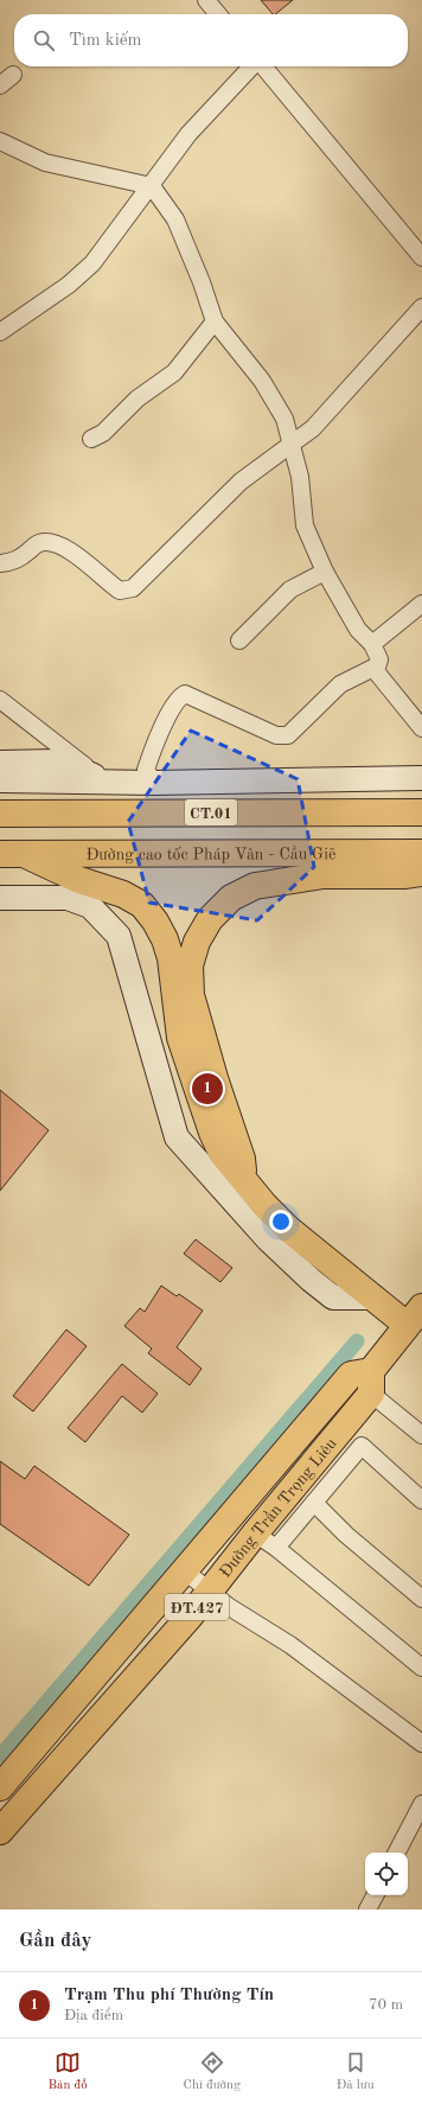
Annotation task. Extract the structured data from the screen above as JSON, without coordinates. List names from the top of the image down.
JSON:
{
  "streets": {
    "main road": [
      "CT.01",
      "Đường cao tốc Pháp Vân - Cầu Giẽ",
      "Đường Trần Trọng Liêu",
      "ĐT.427"
    ]
  },
  "page": {
    "search": "Tìm kiếm",
    "pins": "1",
    "heading": "Gần đây",
    "list": [
      {
        "mark": "1",
        "name": "Trạm Thu phí Thường Tín",
        "note": "Địa điểm",
        "value": "70 m"
      }
    ],
    "nav": ["Bản đồ", "Chỉ đường", "Đã lưu"]
  }
}
